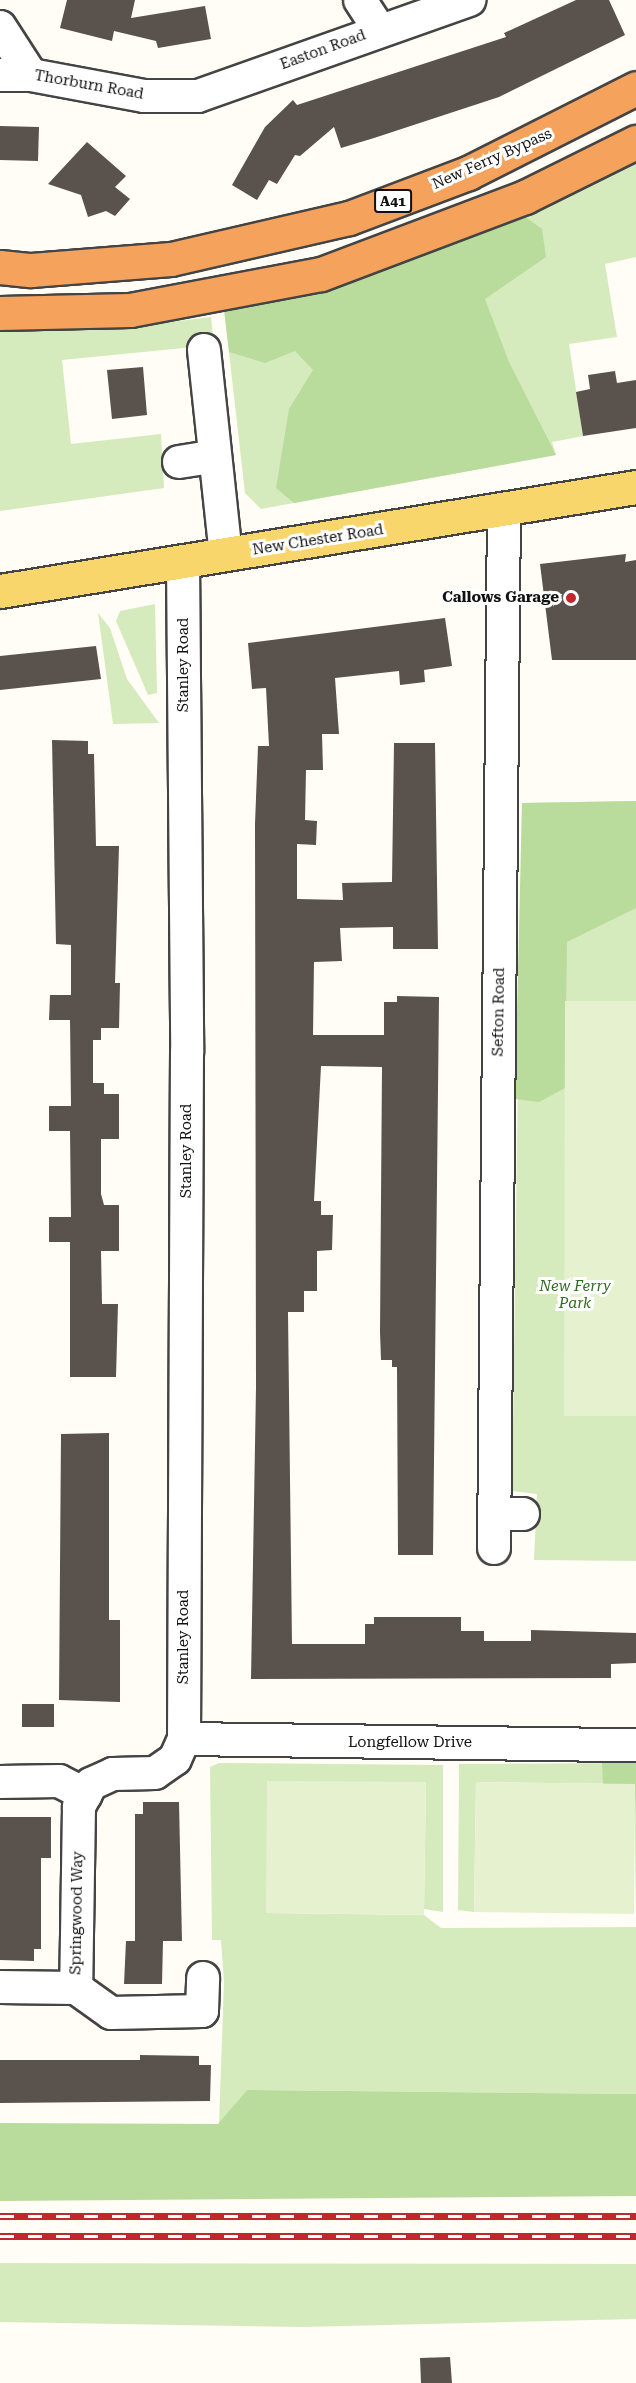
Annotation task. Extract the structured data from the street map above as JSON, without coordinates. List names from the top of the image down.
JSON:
{
  "streets": {
    "highway": ["New Ferry Bypass", "A41"],
    "main road": ["New Chester Road"],
    "street": [
      "Easton Road",
      "Thorburn Road",
      "Stanley Road",
      "Sefton Road",
      "Longfellow Drive",
      "Springwood Way"
    ]
  },
  "crossings": [
    ["Easton Road", "Thorburn Road"],
    ["New Chester Road", "Stanley Road"],
    ["New Chester Road", "Sefton Road"],
    ["Stanley Road", "Longfellow Drive"]
  ],
  "parks": ["New Ferry Park"],
  "places": ["Callows Garage"]
}
